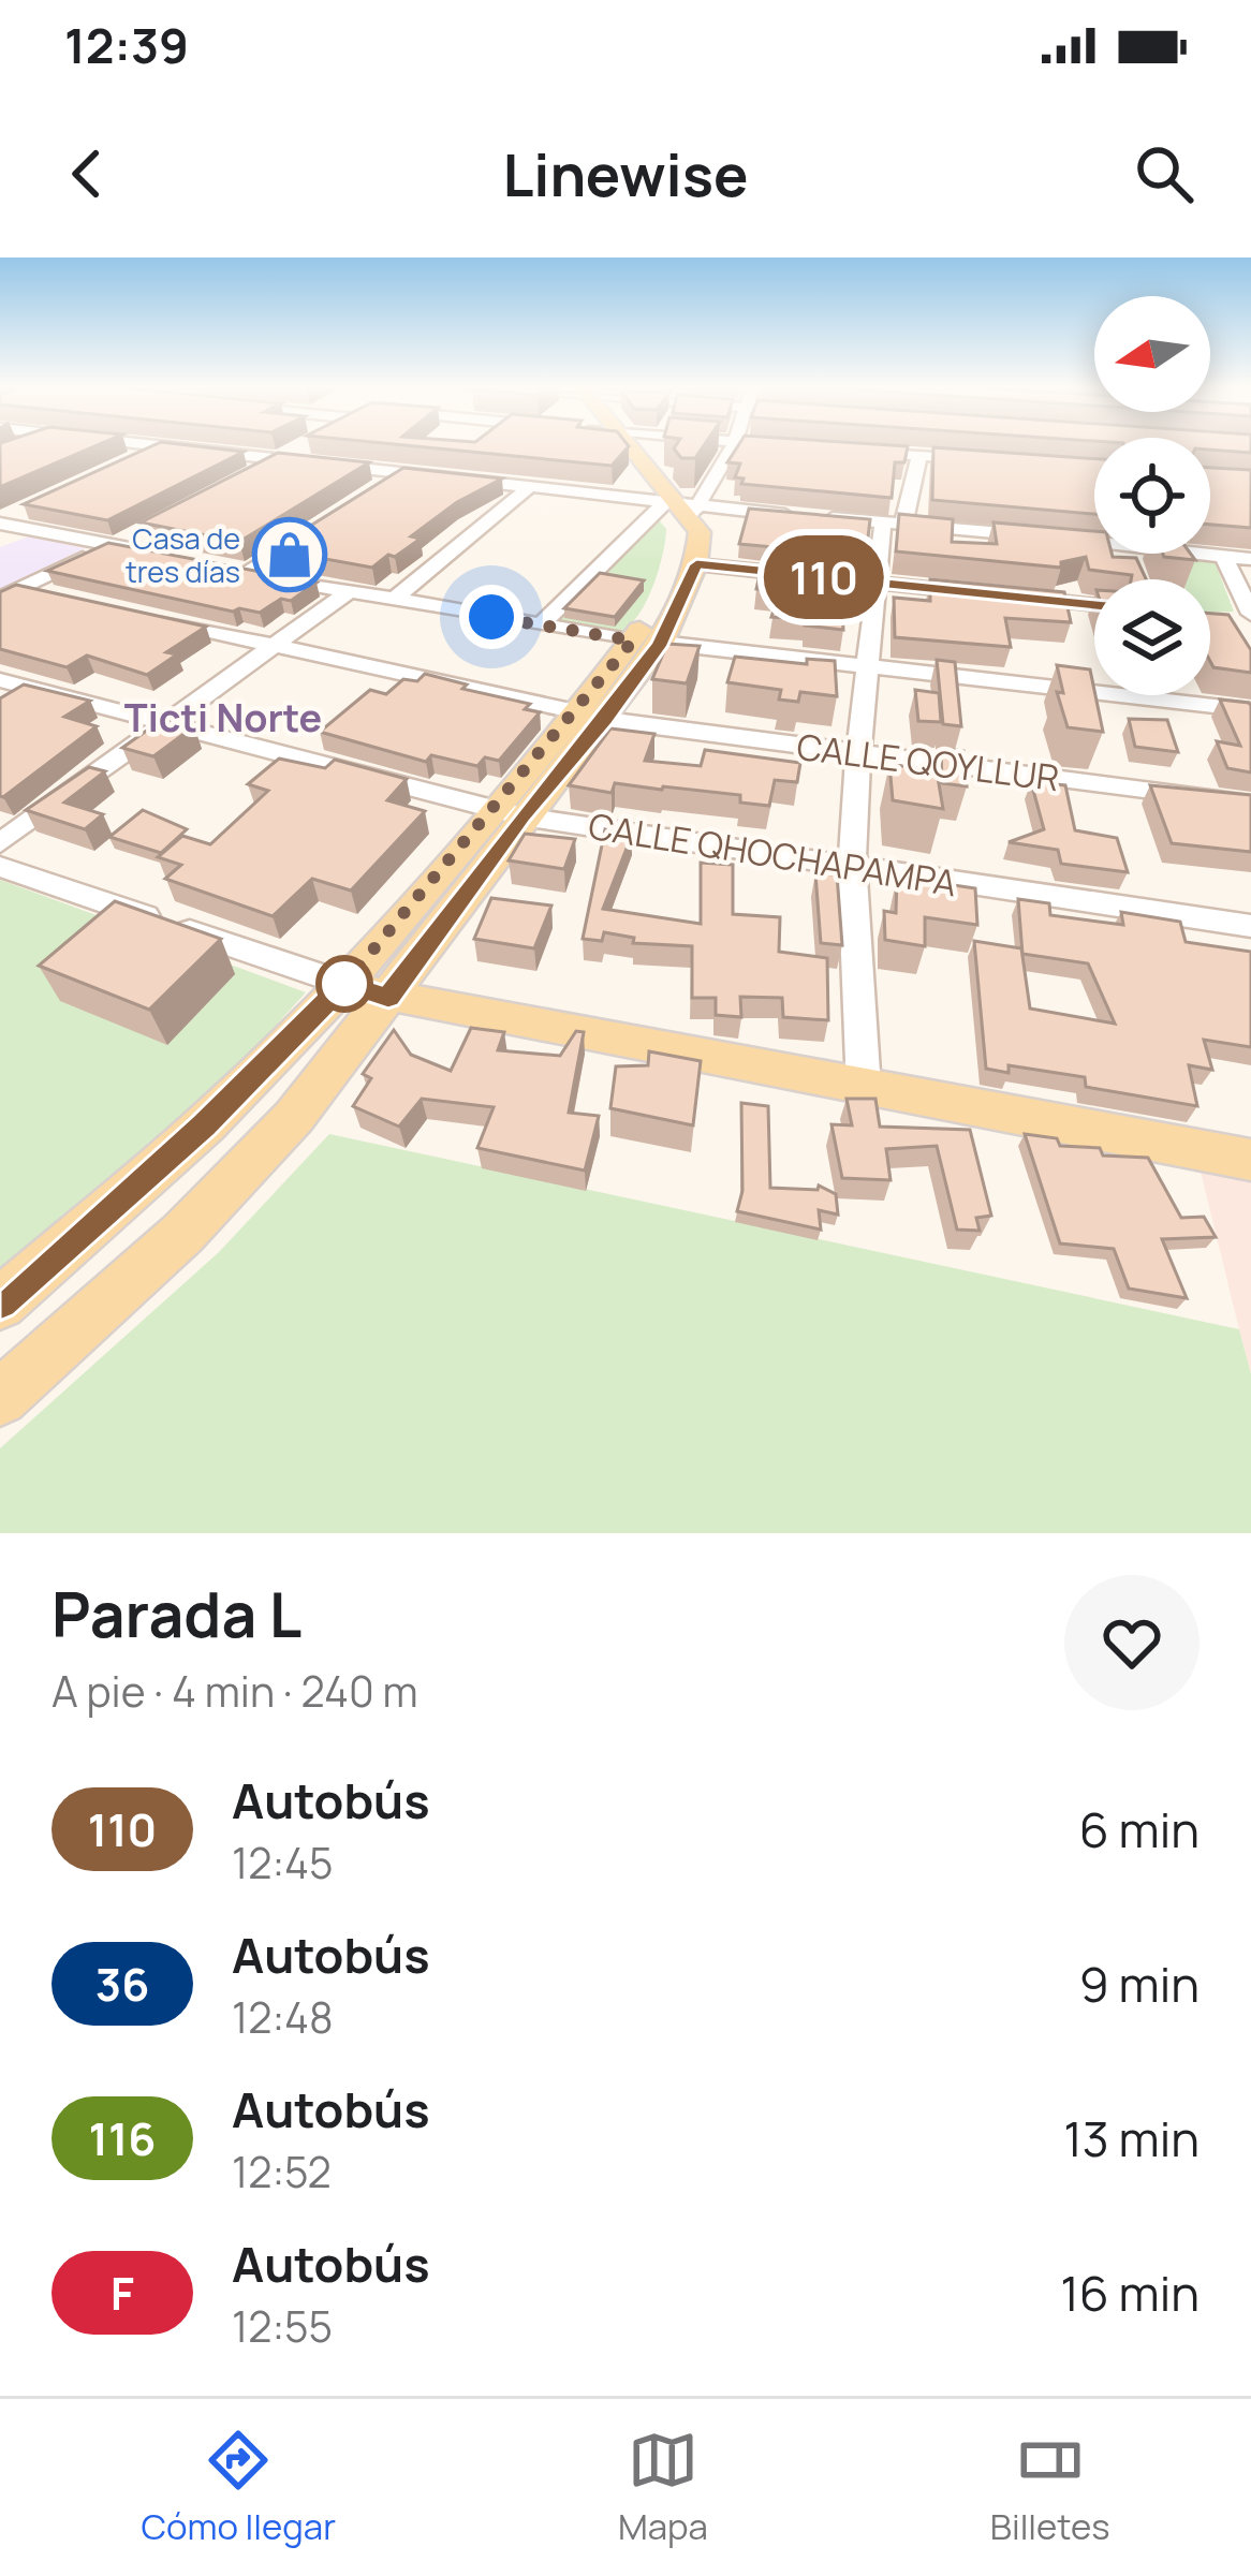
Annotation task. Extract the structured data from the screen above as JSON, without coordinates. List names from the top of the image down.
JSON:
{
  "streets": {
    "street": ["CALLE QOYLLUR", "CALLE QHOCHAPAMPA"]
  },
  "districts": ["Ticti Norte"],
  "places": {
    "shop": ["Casa de tres días"]
  },
  "lines": ["bus line 110"],
  "north": "left",
  "page": {
    "status": "12:39",
    "header": "Linewise",
    "on_map": "110",
    "heading": ["Parada L", "A pie · 4 min · 240 m"],
    "list": [
      {
        "mark": "110",
        "name": "Autobús",
        "note": "12:45",
        "value": "6 min"
      },
      {
        "mark": "36",
        "name": "Autobús",
        "note": "12:48",
        "value": "9 min"
      },
      {
        "mark": "116",
        "name": "Autobús",
        "note": "12:52",
        "value": "13 min"
      },
      {
        "mark": "F",
        "name": "Autobús",
        "note": "12:55",
        "value": "16 min"
      }
    ],
    "tabs": ["Cómo llegar", "Mapa", "Billetes"]
  }
}
